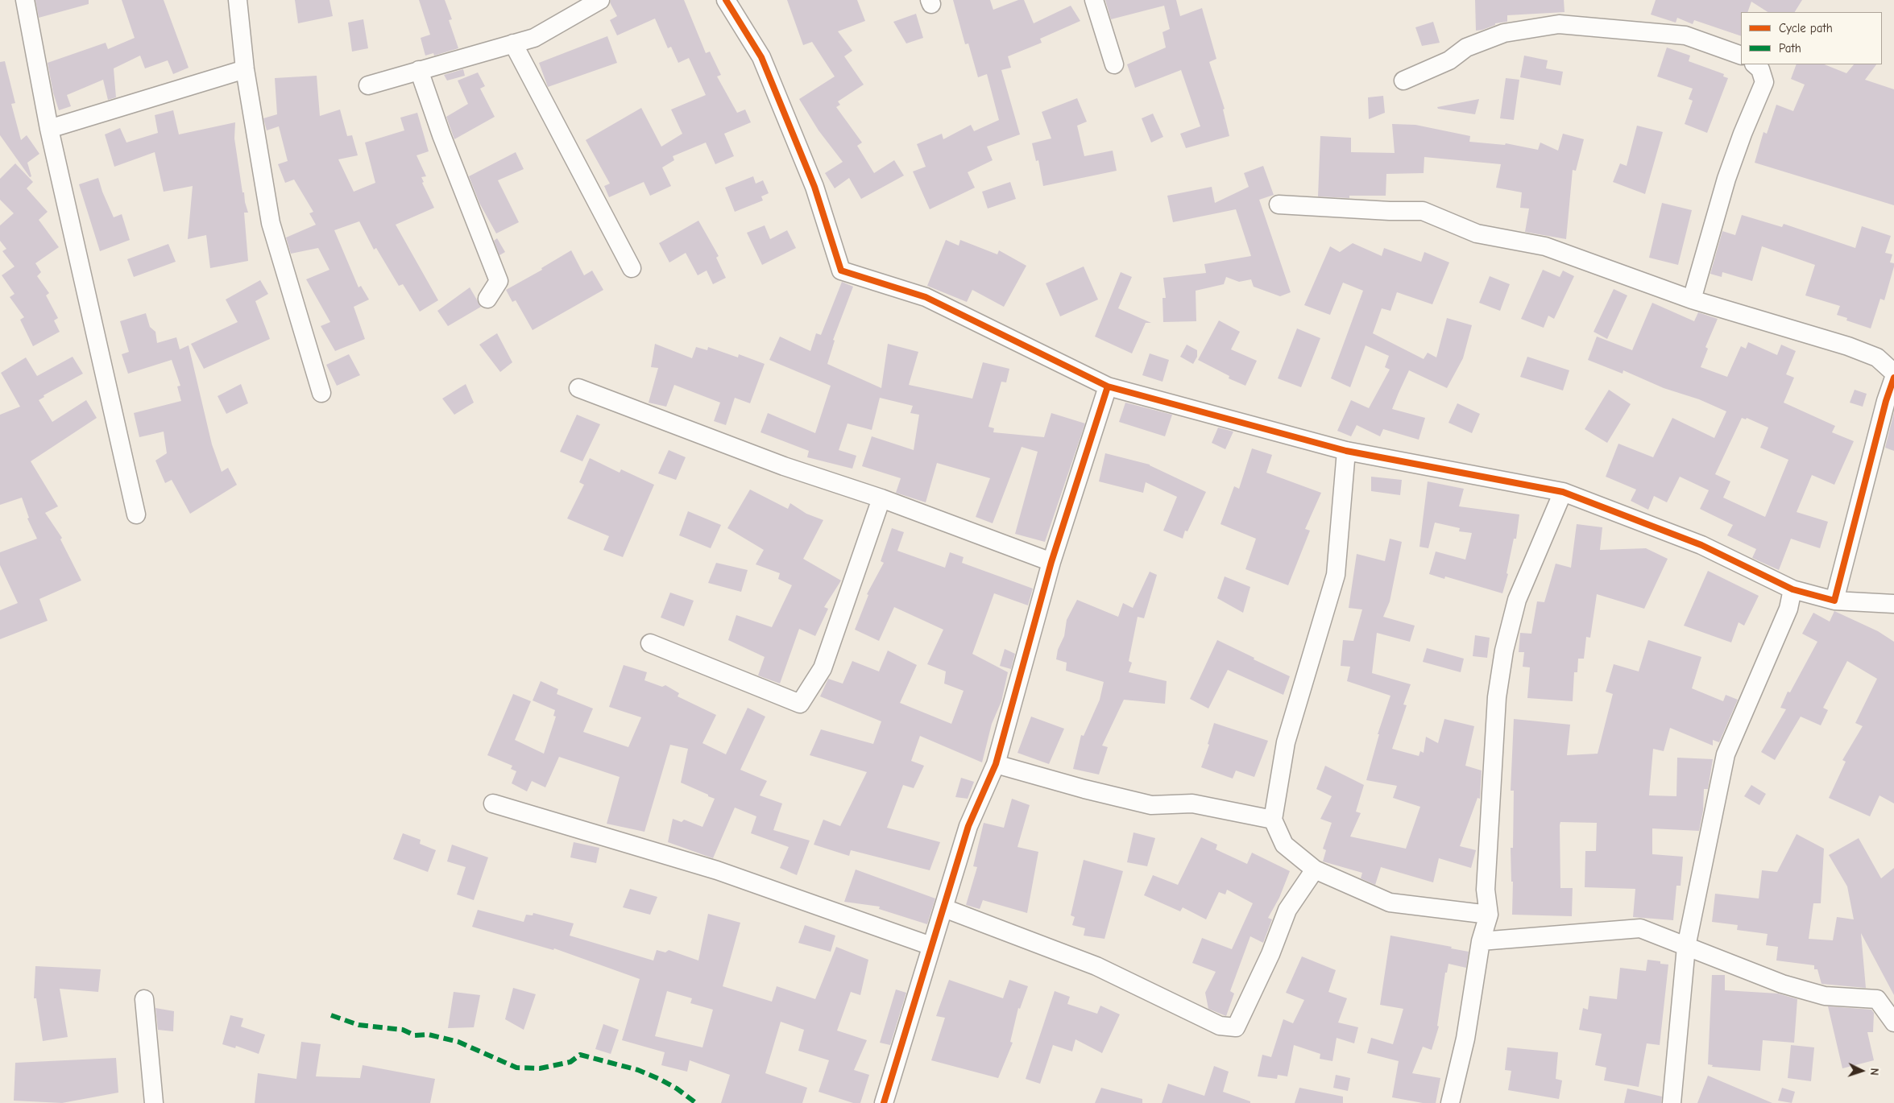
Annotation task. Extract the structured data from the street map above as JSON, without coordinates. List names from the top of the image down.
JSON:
{
  "legend": ["Cycle path", "Path"],
  "north": "right"
}
